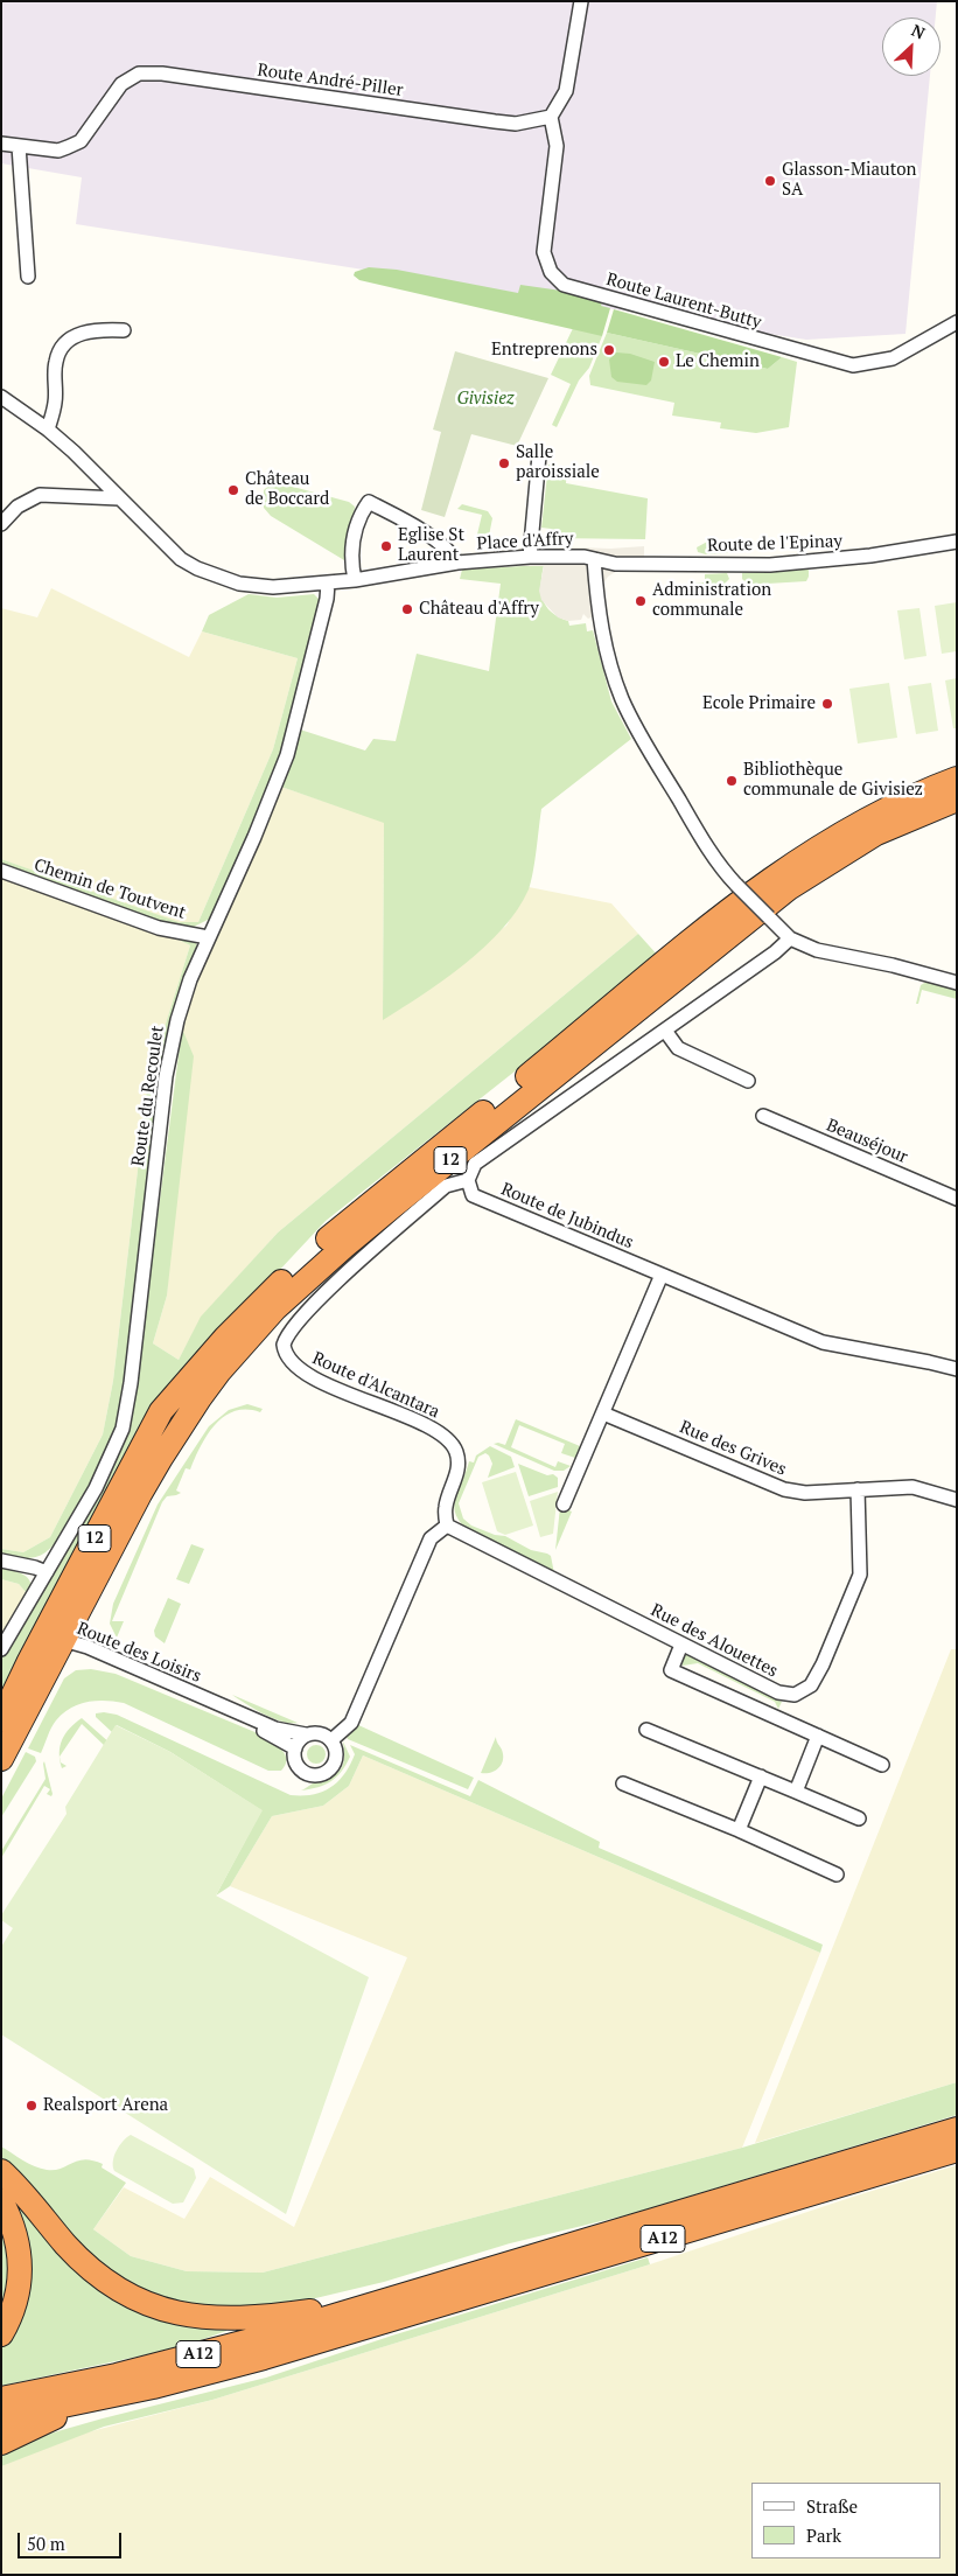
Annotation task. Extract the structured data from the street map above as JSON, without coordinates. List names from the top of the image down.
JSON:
{
  "streets": {
    "highway": ["12", "A12"],
    "street": [
      "Route André-Piller",
      "Route Laurent-Butty",
      "Place d'Affry",
      "Route de l'Epinay",
      "Chemin de Toutvent",
      "Route du Recoulet",
      "Beauséjour",
      "Route de Jubindus",
      "Route d'Alcantara",
      "Rue des Grives",
      "Rue des Alouettes",
      "Route des Loisirs"
    ]
  },
  "crossings": [
    ["Route André-Piller", "Route Laurent-Butty"],
    ["Place d'Affry", "Route de l'Epinay"],
    ["Place d'Affry", "Route du Recoulet"],
    ["Chemin de Toutvent", "Route du Recoulet"],
    ["12", "Route des Loisirs"],
    ["Route de Jubindus", "Route d'Alcantara"],
    ["Route d'Alcantara", "Rue des Alouettes"],
    ["Rue des Grives", "Rue des Alouettes"]
  ],
  "parks": ["Givisiez"],
  "places": [
    "Glasson-Miauton SA",
    "Entreprenons",
    "Le Chemin",
    "Salle paroissiale",
    "Château de Boccard",
    "Eglise St Laurent",
    "Administration communale",
    "Château d'Affry",
    "Ecole Primaire",
    "Bibliothèque communale de Givisiez",
    "Realsport Arena"
  ],
  "legend": ["Straße", "Park"],
  "scale_bar": "50 m",
  "north": "top right"
}
